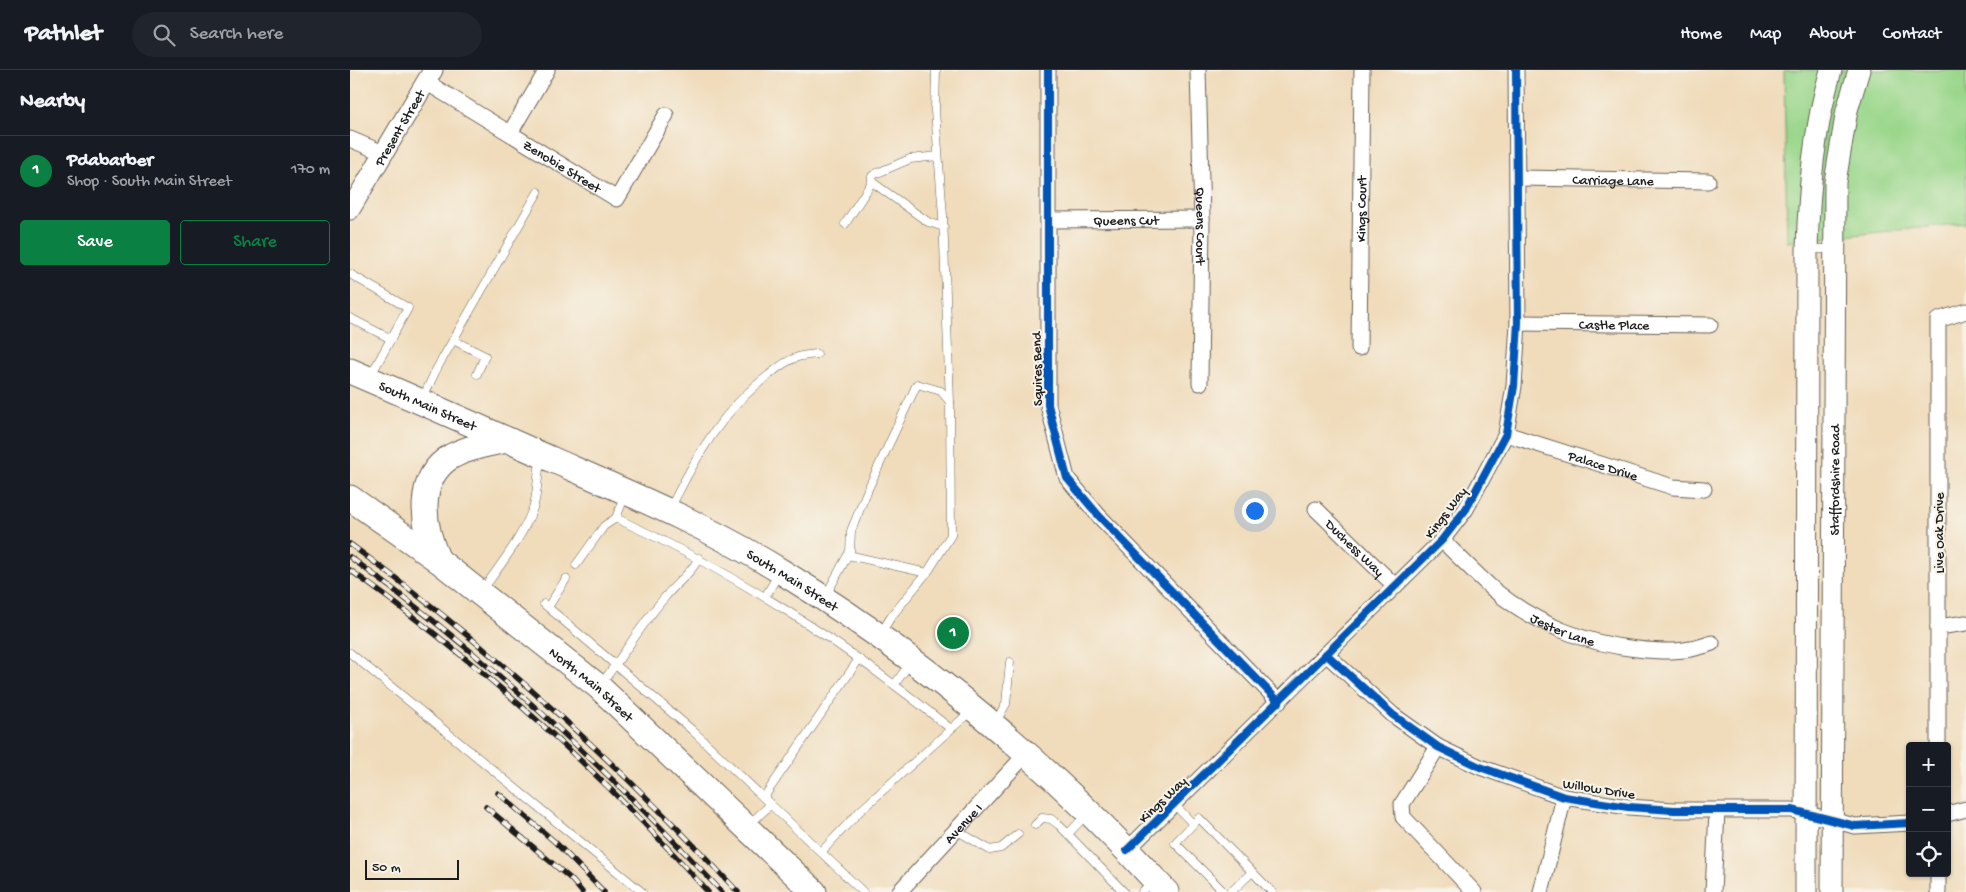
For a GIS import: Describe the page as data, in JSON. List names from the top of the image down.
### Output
{
  "streets": {
    "highway": ["South Main Street", "North Main Street"],
    "main road": ["Staffordshire Road"],
    "street": [
      "Present Street",
      "Zenobie Street",
      "Carriage Lane",
      "Kings Court",
      "Queens Cut",
      "Queens Court",
      "Castle Place",
      "Squires Bend",
      "Palace Drive",
      "Kings Way",
      "Live Oak Drive",
      "Duchess Way",
      "Jester Lane",
      "Willow Drive",
      "Avenue I"
    ]
  },
  "crossings": [
    ["Present Street", "Zenobie Street"],
    ["Carriage Lane", "Kings Way"],
    ["Queens Cut", "Queens Court"],
    ["Queens Cut", "Squires Bend"],
    ["Castle Place", "Kings Way"],
    ["Squires Bend", "Kings Way"],
    ["South Main Street", "Kings Way"],
    ["South Main Street", "Avenue I"],
    ["Palace Drive", "Kings Way"],
    ["Staffordshire Road", "Willow Drive"],
    ["Kings Way", "Duchess Way"],
    ["Kings Way", "Jester Lane"],
    ["Kings Way", "Willow Drive"]
  ],
  "scale_bar": "50 m",
  "page": {
    "header": "Pathlet",
    "search": "Search here",
    "nav": [
      "Home",
      "Map",
      "About",
      "Contact"
    ],
    "heading": "Nearby",
    "list": [
      {
        "mark": "1",
        "name": "Pdabarber",
        "note": "Shop · South Main Street",
        "value": "170 m"
      }
    ],
    "buttons": ["Save", "Share"],
    "pins": "1",
    "map_buttons": ["+", "−"],
    "scale": "50 m"
  }
}
